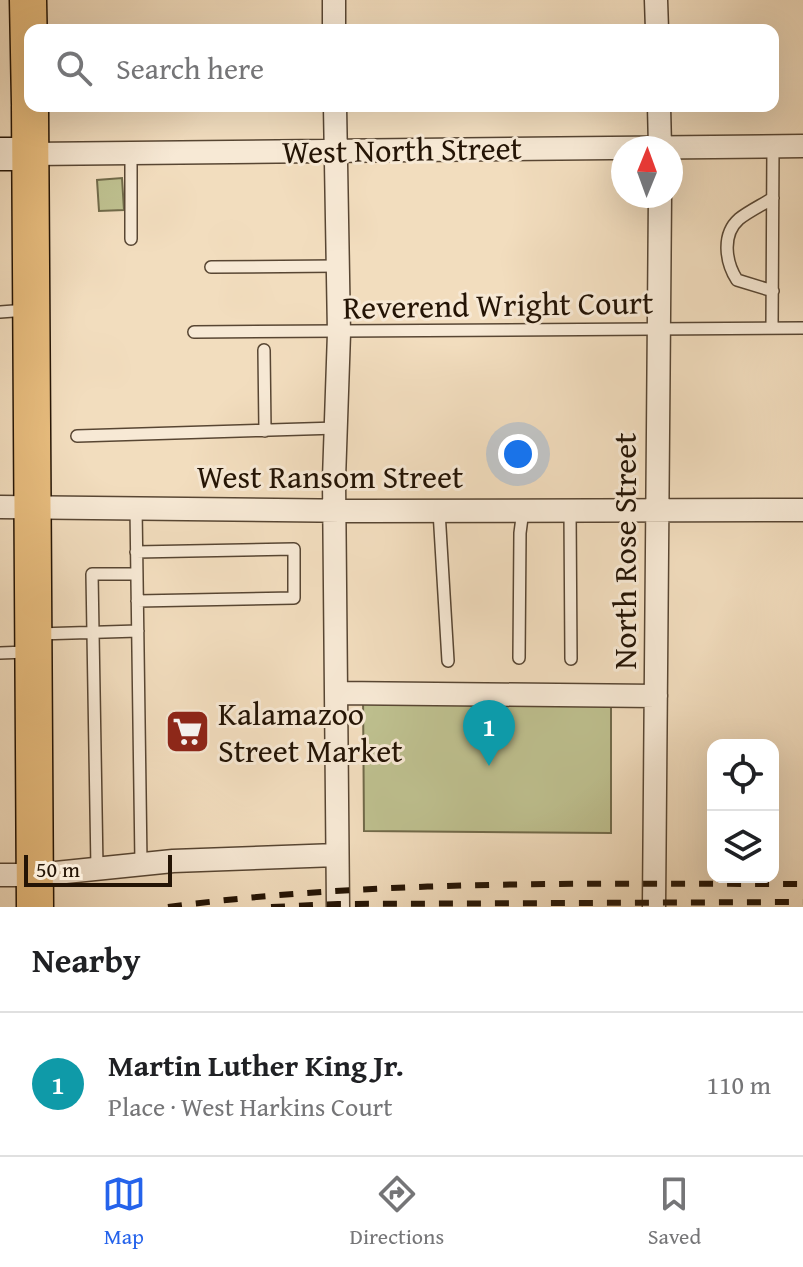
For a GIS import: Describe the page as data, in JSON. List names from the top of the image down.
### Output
{
  "streets": {
    "street": ["West North Street", "West Ransom Street", "North Rose Street"],
    "lane": ["Reverend Wright Court"]
  },
  "crossings": [
    ["Reverend Wright Court", "North Rose Street"],
    ["West Ransom Street", "North Rose Street"]
  ],
  "places": {
    "supermarket": ["Kalamazoo Street Market"]
  },
  "scale_bar": "50 m",
  "north": "top",
  "page": {
    "search": "Search here",
    "pins": "1",
    "scale": "50 m",
    "heading": "Nearby",
    "list": [
      {
        "mark": "1",
        "name": "Martin Luther King Jr.",
        "note": "Place · West Harkins Court",
        "value": "110 m"
      }
    ],
    "nav": ["Map", "Directions", "Saved"]
  }
}
